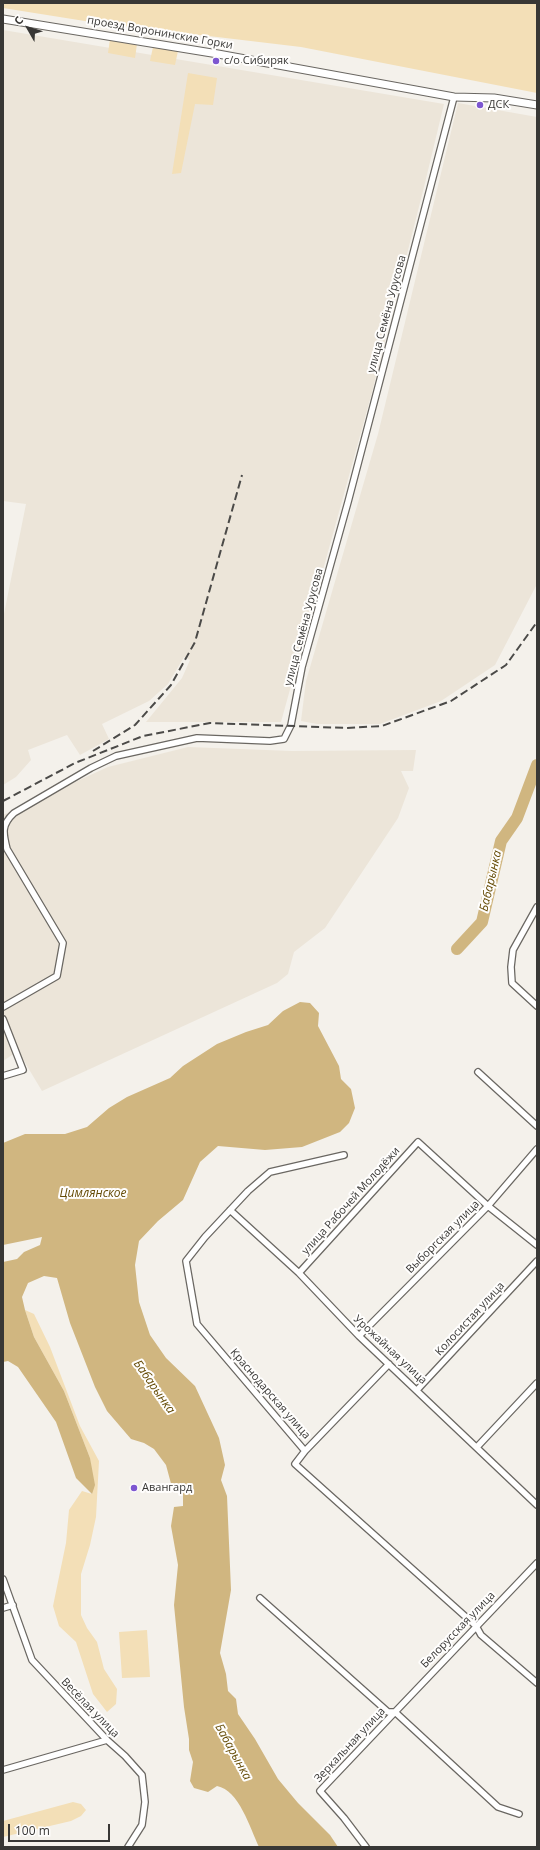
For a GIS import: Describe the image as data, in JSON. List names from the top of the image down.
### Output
{
  "streets": {
    "street": [
      "проезд Воронинские Горки",
      "улица Семёна Урусова",
      "улица Рабочей Молодёжи",
      "Выборгская улица",
      "Колосистая улица",
      "Урожайная улица",
      "Краснодарская улица",
      "Белорусская улица",
      "Весёлая улица",
      "Зеркальная улица"
    ]
  },
  "crossings": [
    ["проезд Воронинские Горки", "улица Семёна Урусова"],
    ["улица Рабочей Молодёжи", "Выборгская улица"],
    ["улица Рабочей Молодёжи", "Урожайная улица"],
    ["Выборгская улица", "Урожайная улица"],
    ["Колосистая улица", "Урожайная улица"],
    ["Урожайная улица", "Краснодарская улица"],
    ["Краснодарская улица", "Белорусская улица"],
    ["Белорусская улица", "Зеркальная улица"]
  ],
  "water": ["Бабарынка", "Цимлянское"],
  "places": ["с/о Сибиряк", "ДСК", "Авангард"],
  "scale_bar": "100 m",
  "north": "top left"
}
